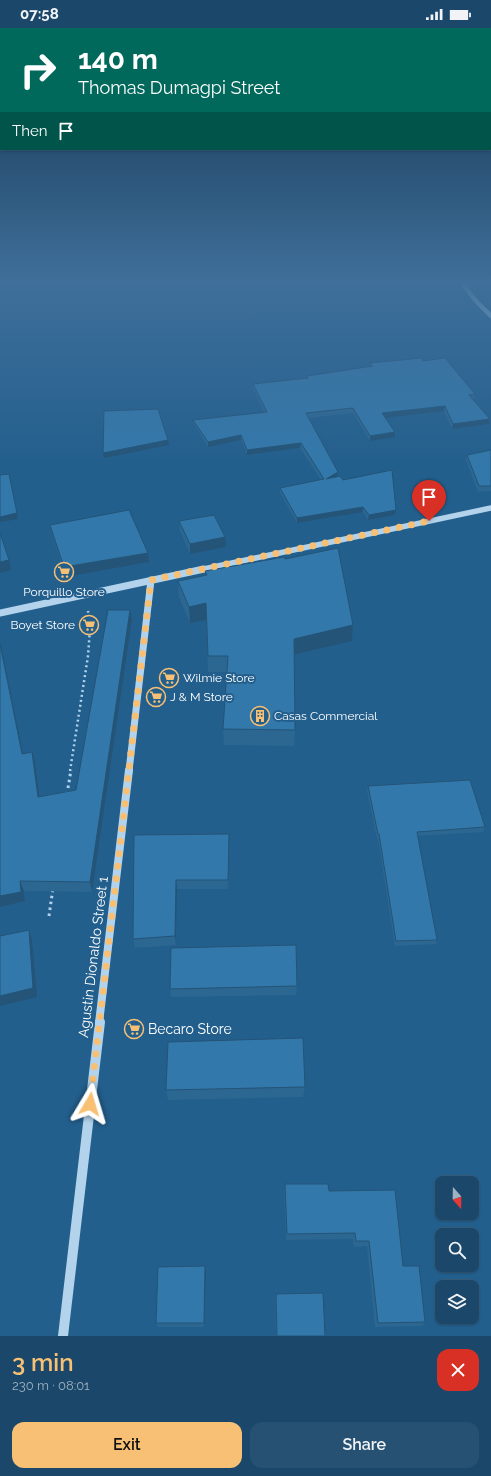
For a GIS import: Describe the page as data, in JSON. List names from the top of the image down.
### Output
{
  "streets": {
    "street": ["Agustin Dionaldo Street 1"]
  },
  "places": {
    "supermarket": [
      "Porquillo Store",
      "Boyet Store",
      "Wilmie Store",
      "J & M Store",
      "Becaro Store"
    ],
    "building": ["Casas Commercial"]
  },
  "north": "bottom",
  "page": {
    "status": "07:58",
    "turn": ["140 m", "Thomas Dumagpi Street"],
    "then": "Then",
    "heading": ["3 min", "230 m · 08:01"],
    "buttons": ["Exit", "Share"]
  }
}
